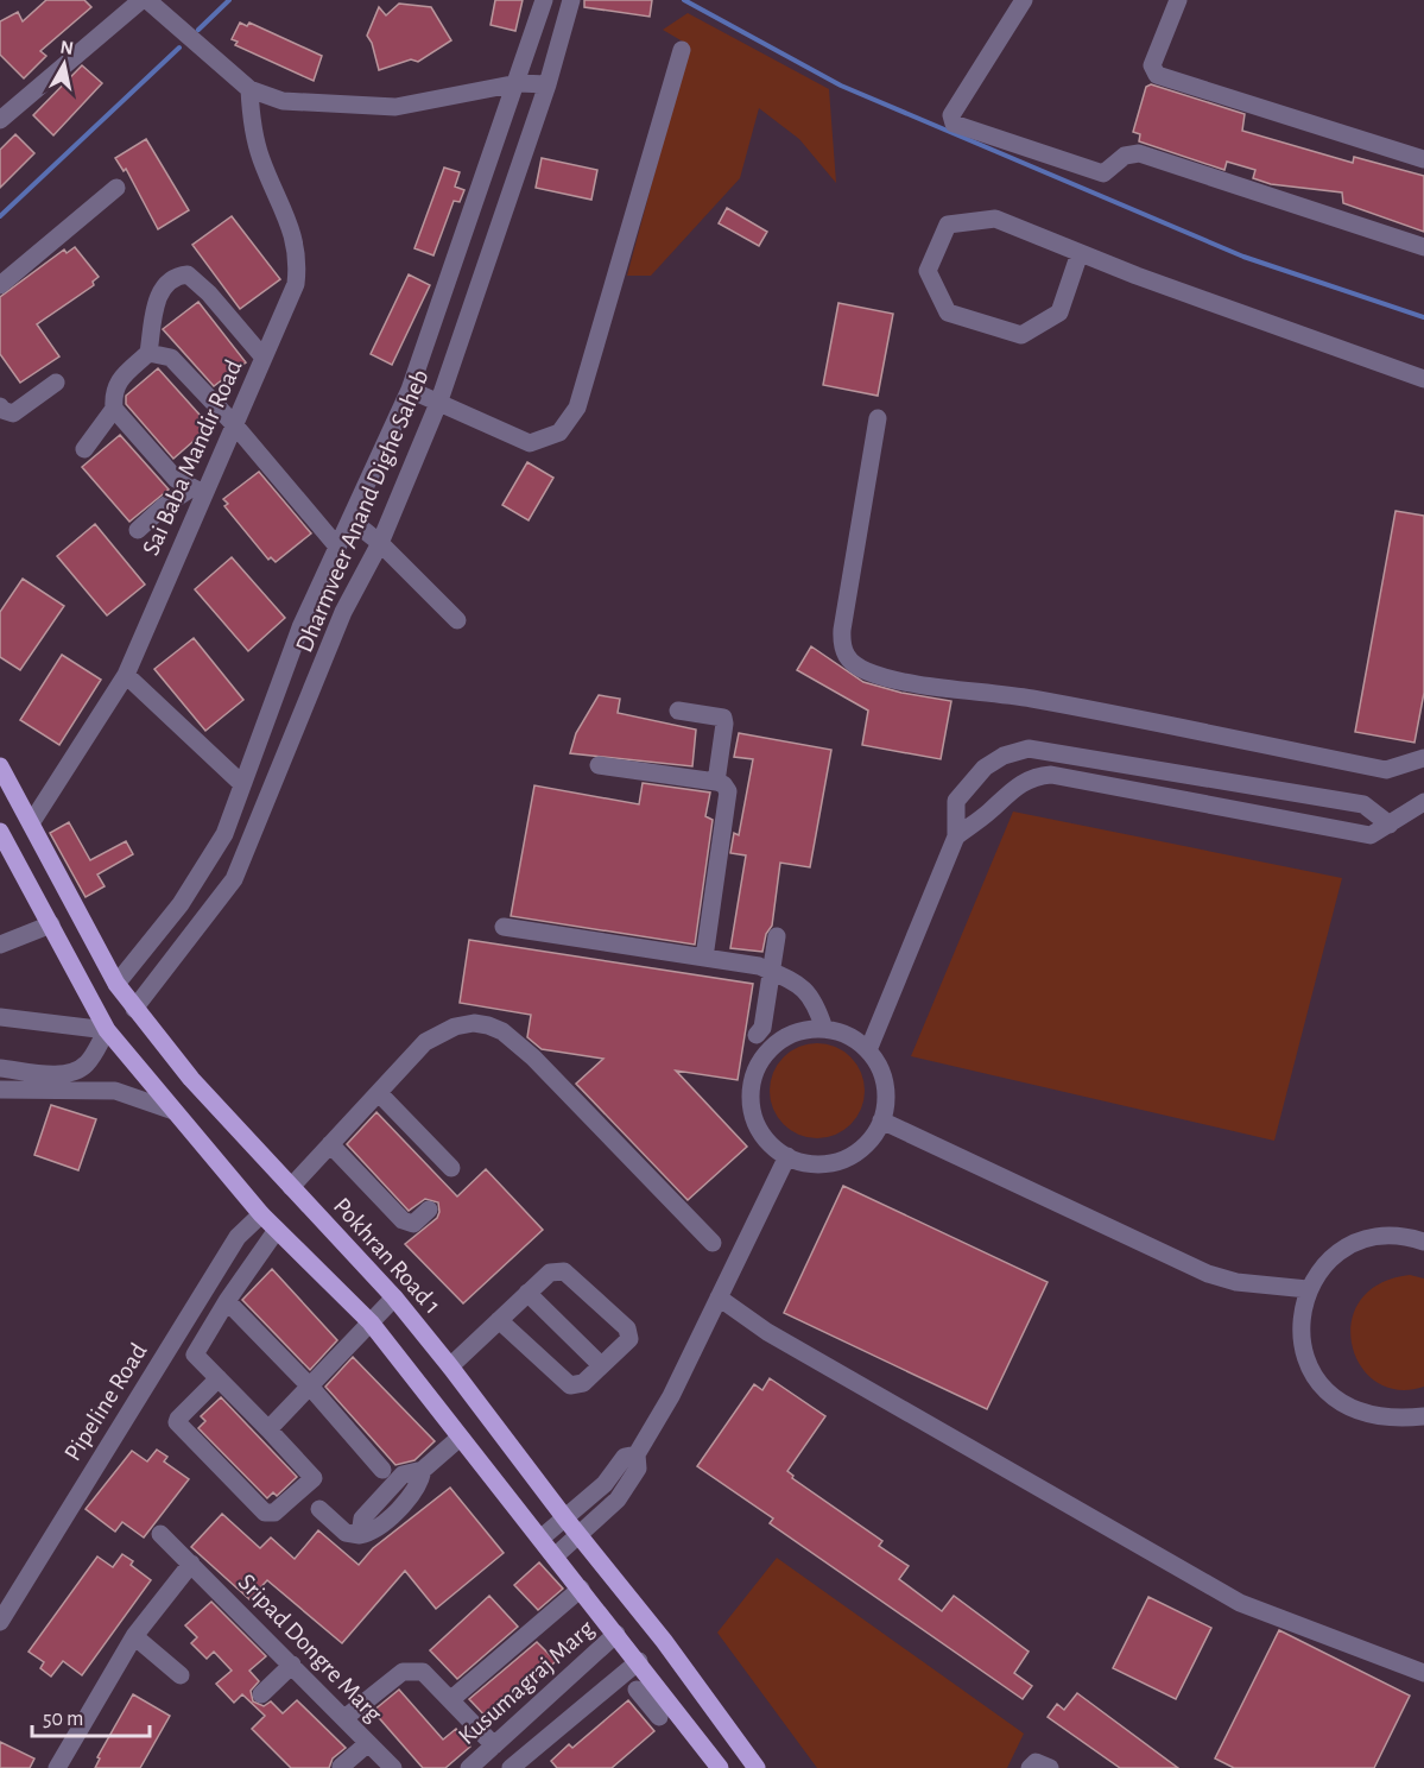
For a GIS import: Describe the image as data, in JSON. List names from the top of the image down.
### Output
{
  "streets": {
    "main road": ["Pokhran Road 1"],
    "street": [
      "Sai Baba Mandir Road",
      "Dharmveer Anand Dighe Saheb",
      "Pipeline Road",
      "Sripad Dongre Marg",
      "Kusumagraj Marg"
    ]
  },
  "crossings": [
    ["Sai Baba Mandir Road", "Pokhran Road 1"],
    ["Dharmveer Anand Dighe Saheb", "Pokhran Road 1"]
  ],
  "scale_bar": "50 m",
  "north": "top"
}
